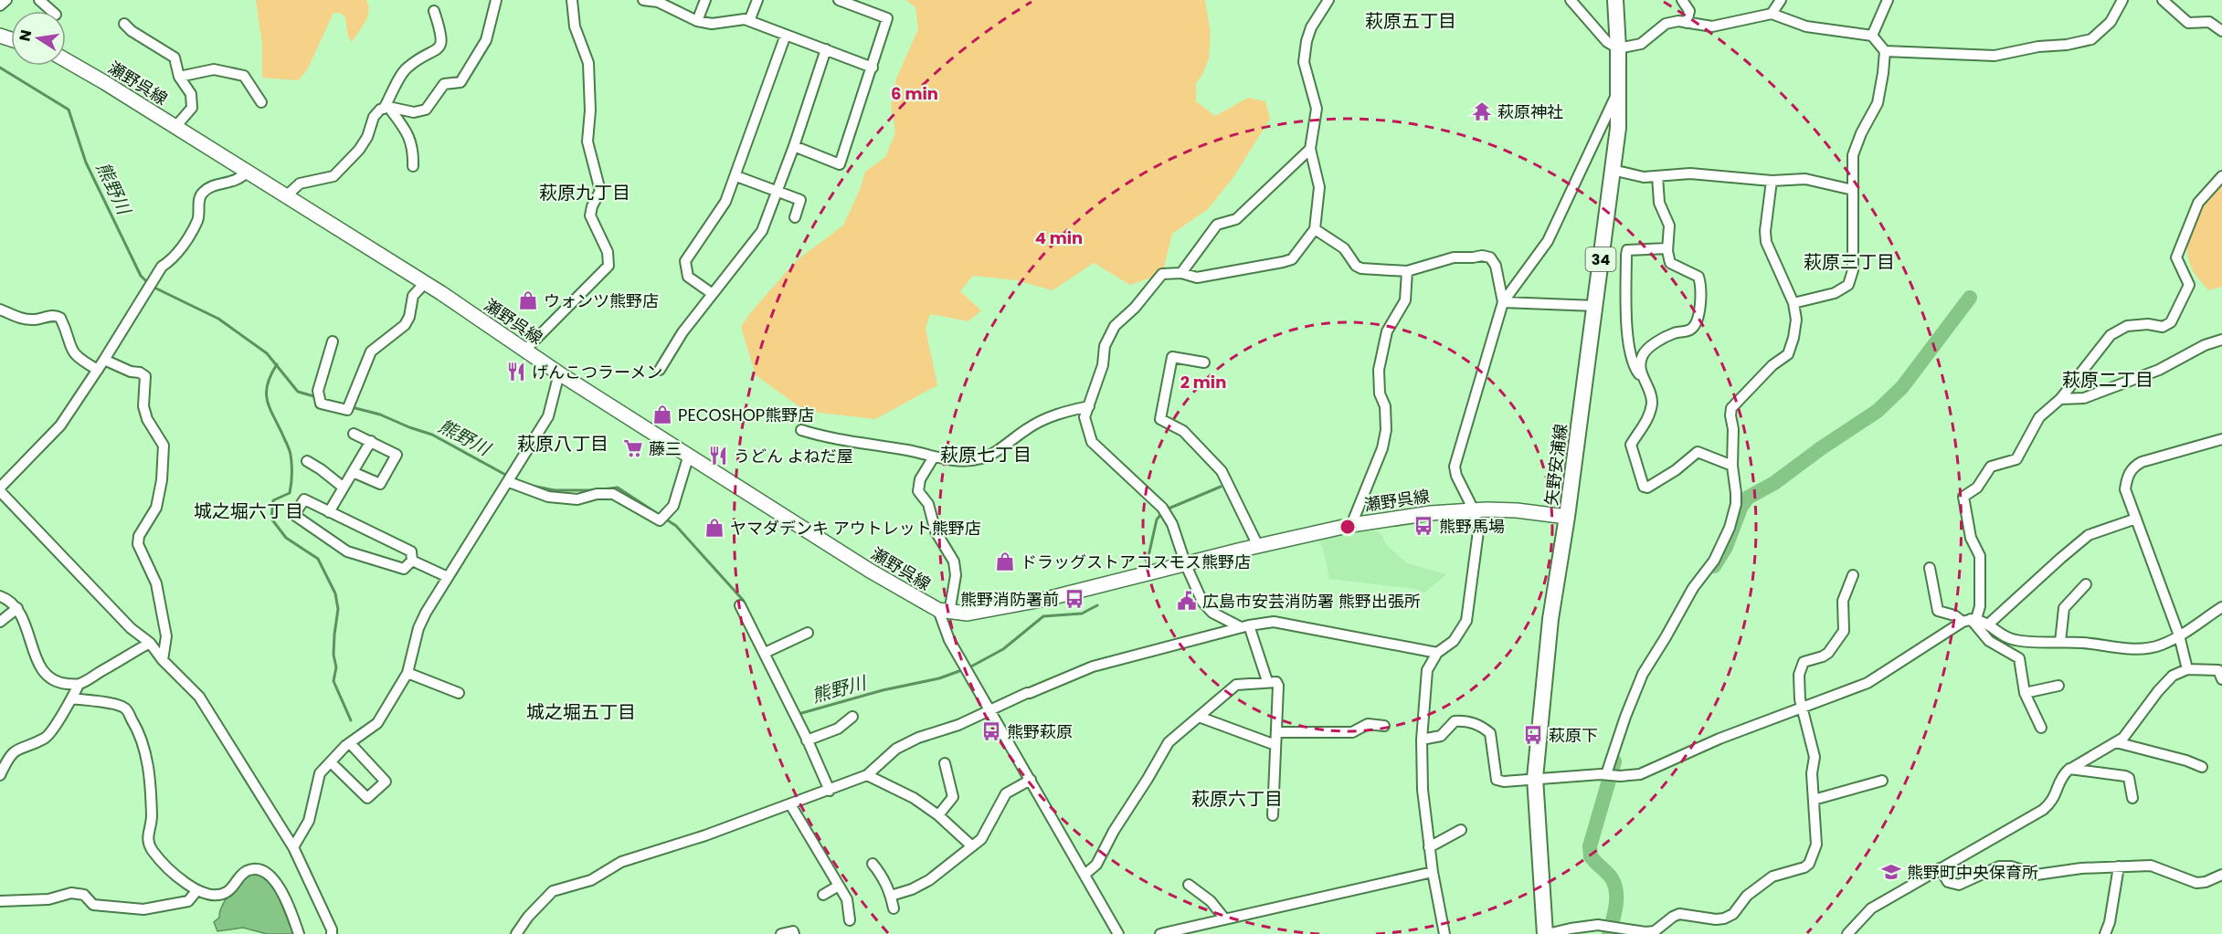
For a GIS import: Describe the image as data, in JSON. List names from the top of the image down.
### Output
{
  "streets": {
    "main road": ["瀬野呉線", "34", "矢野安浦線"]
  },
  "crossings": [
    ["瀬野呉線", "矢野安浦線"]
  ],
  "districts": [
    "萩原五丁目",
    "萩原九丁目",
    "萩原三丁目",
    "萩原二丁目",
    "萩原八丁目",
    "萩原七丁目",
    "城之堀六丁目",
    "城之堀五丁目",
    "萩原六丁目"
  ],
  "water": ["熊野川"],
  "places": {
    "temple": ["萩原神社"],
    "shop": [
      "ウォンツ熊野店",
      "PECOSHOP熊野店",
      "ヤマダデンキ アウトレット熊野店",
      "ドラッグストアコスモス熊野店"
    ],
    "restaurant": ["げんこつラーメン", "うどん よねだ屋"],
    "supermarket": ["藤三"],
    "bus stop": [
      "熊野馬場",
      "熊野消防署前",
      "熊野萩原",
      "萩原下"
    ],
    "public building": ["広島市安芸消防署 熊野出張所"],
    "school or university": ["熊野町中央保育所"]
  },
  "north": "left",
  "rings": ["6 min", "4 min", "2 min"]
}
